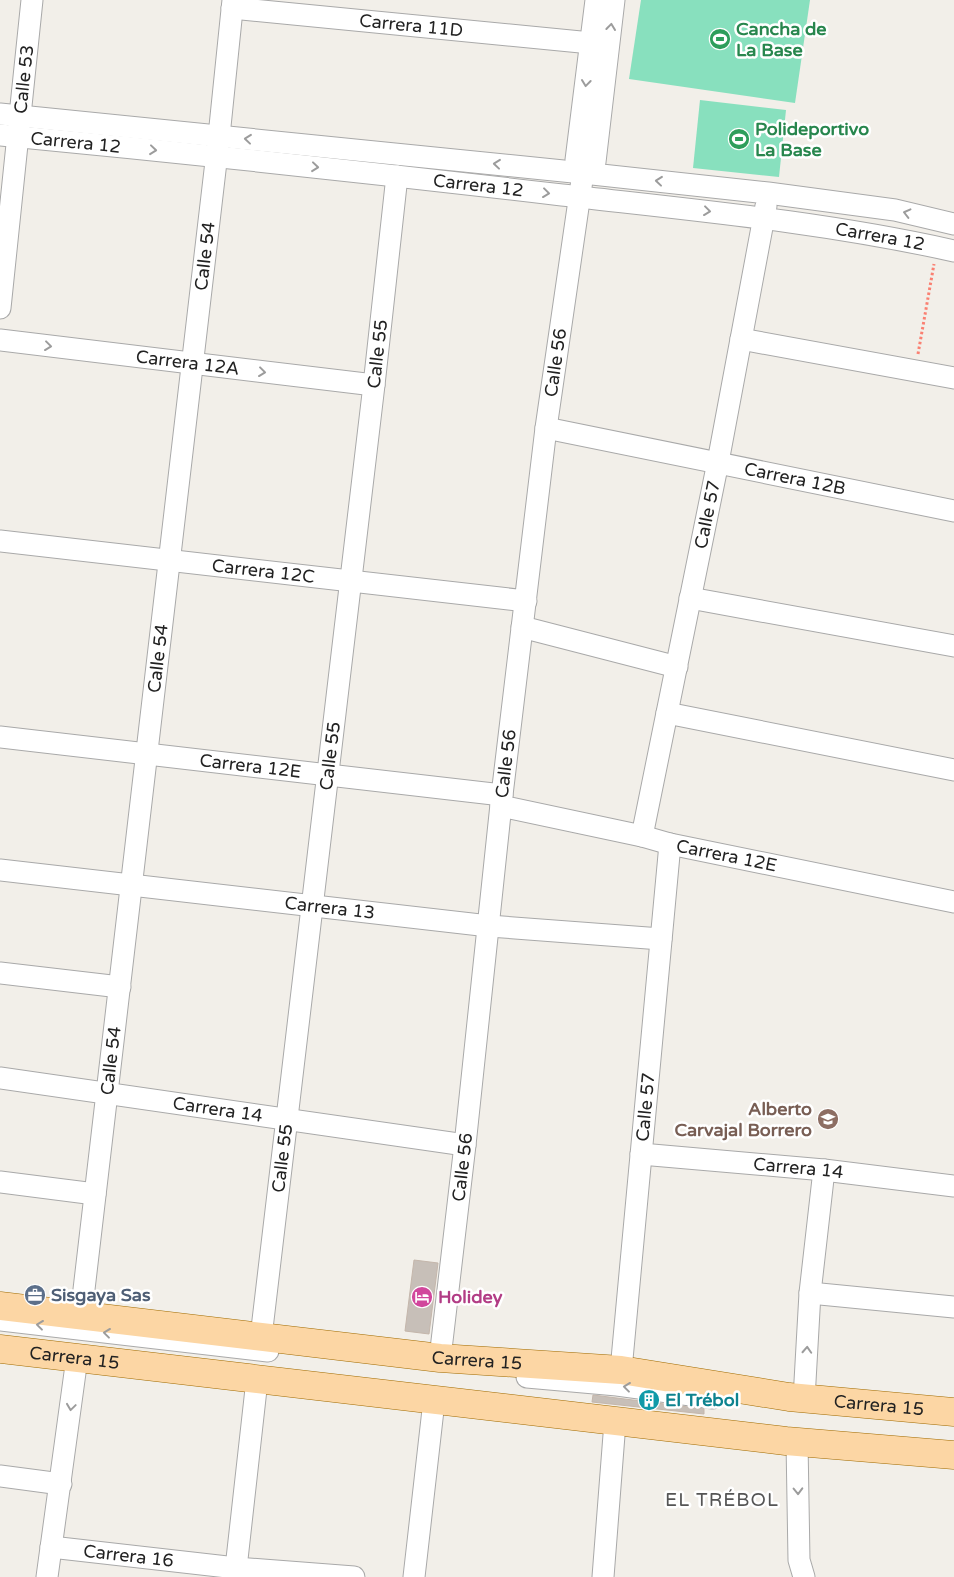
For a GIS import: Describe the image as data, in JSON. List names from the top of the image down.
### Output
{
  "streets": {
    "main road": ["Carrera 15"],
    "street": [
      "Carrera 11D",
      "Calle 53",
      "Carrera 12",
      "Calle 54",
      "Calle 55",
      "Carrera 12A",
      "Calle 56",
      "Carrera 12B",
      "Calle 57",
      "Carrera 12C",
      "Carrera 12E",
      "Carrera 13",
      "Carrera 14",
      "Carrera 16"
    ]
  },
  "crossings": [
    ["Carrera 11D", "Calle 54"],
    ["Carrera 11D", "Calle 56"],
    ["Calle 53", "Carrera 12"],
    ["Carrera 12", "Calle 54"],
    ["Carrera 12", "Calle 55"],
    ["Carrera 12", "Calle 56"],
    ["Carrera 12", "Calle 57"],
    ["Calle 54", "Carrera 12A"],
    ["Calle 54", "Carrera 12C"],
    ["Calle 54", "Carrera 12E"],
    ["Calle 54", "Carrera 13"],
    ["Calle 54", "Carrera 14"],
    ["Calle 54", "Carrera 15"],
    ["Calle 55", "Carrera 12A"],
    ["Calle 55", "Carrera 12C"],
    ["Calle 55", "Carrera 12E"],
    ["Calle 55", "Carrera 13"],
    ["Calle 55", "Carrera 14"],
    ["Calle 55", "Carrera 15"],
    ["Calle 56", "Carrera 12B"],
    ["Calle 56", "Carrera 12C"],
    ["Calle 56", "Carrera 12E"],
    ["Calle 56", "Carrera 13"],
    ["Calle 56", "Carrera 14"],
    ["Calle 56", "Carrera 15"],
    ["Carrera 12B", "Calle 57"],
    ["Calle 57", "Carrera 12E"],
    ["Calle 57", "Carrera 13"],
    ["Calle 57", "Carrera 14"],
    ["Calle 57", "Carrera 15"]
  ],
  "one_way": ["Carrera 12A"],
  "districts": ["EL TRÉBOL"],
  "places": {
    "sports": ["Cancha de La Base", "Polideportivo La Base"],
    "school or university": ["Alberto Carvajal Borrero"],
    "office": ["Sisgaya Sas"],
    "hotel": ["Holidey"],
    "building": ["El Trébol"]
  }
}
